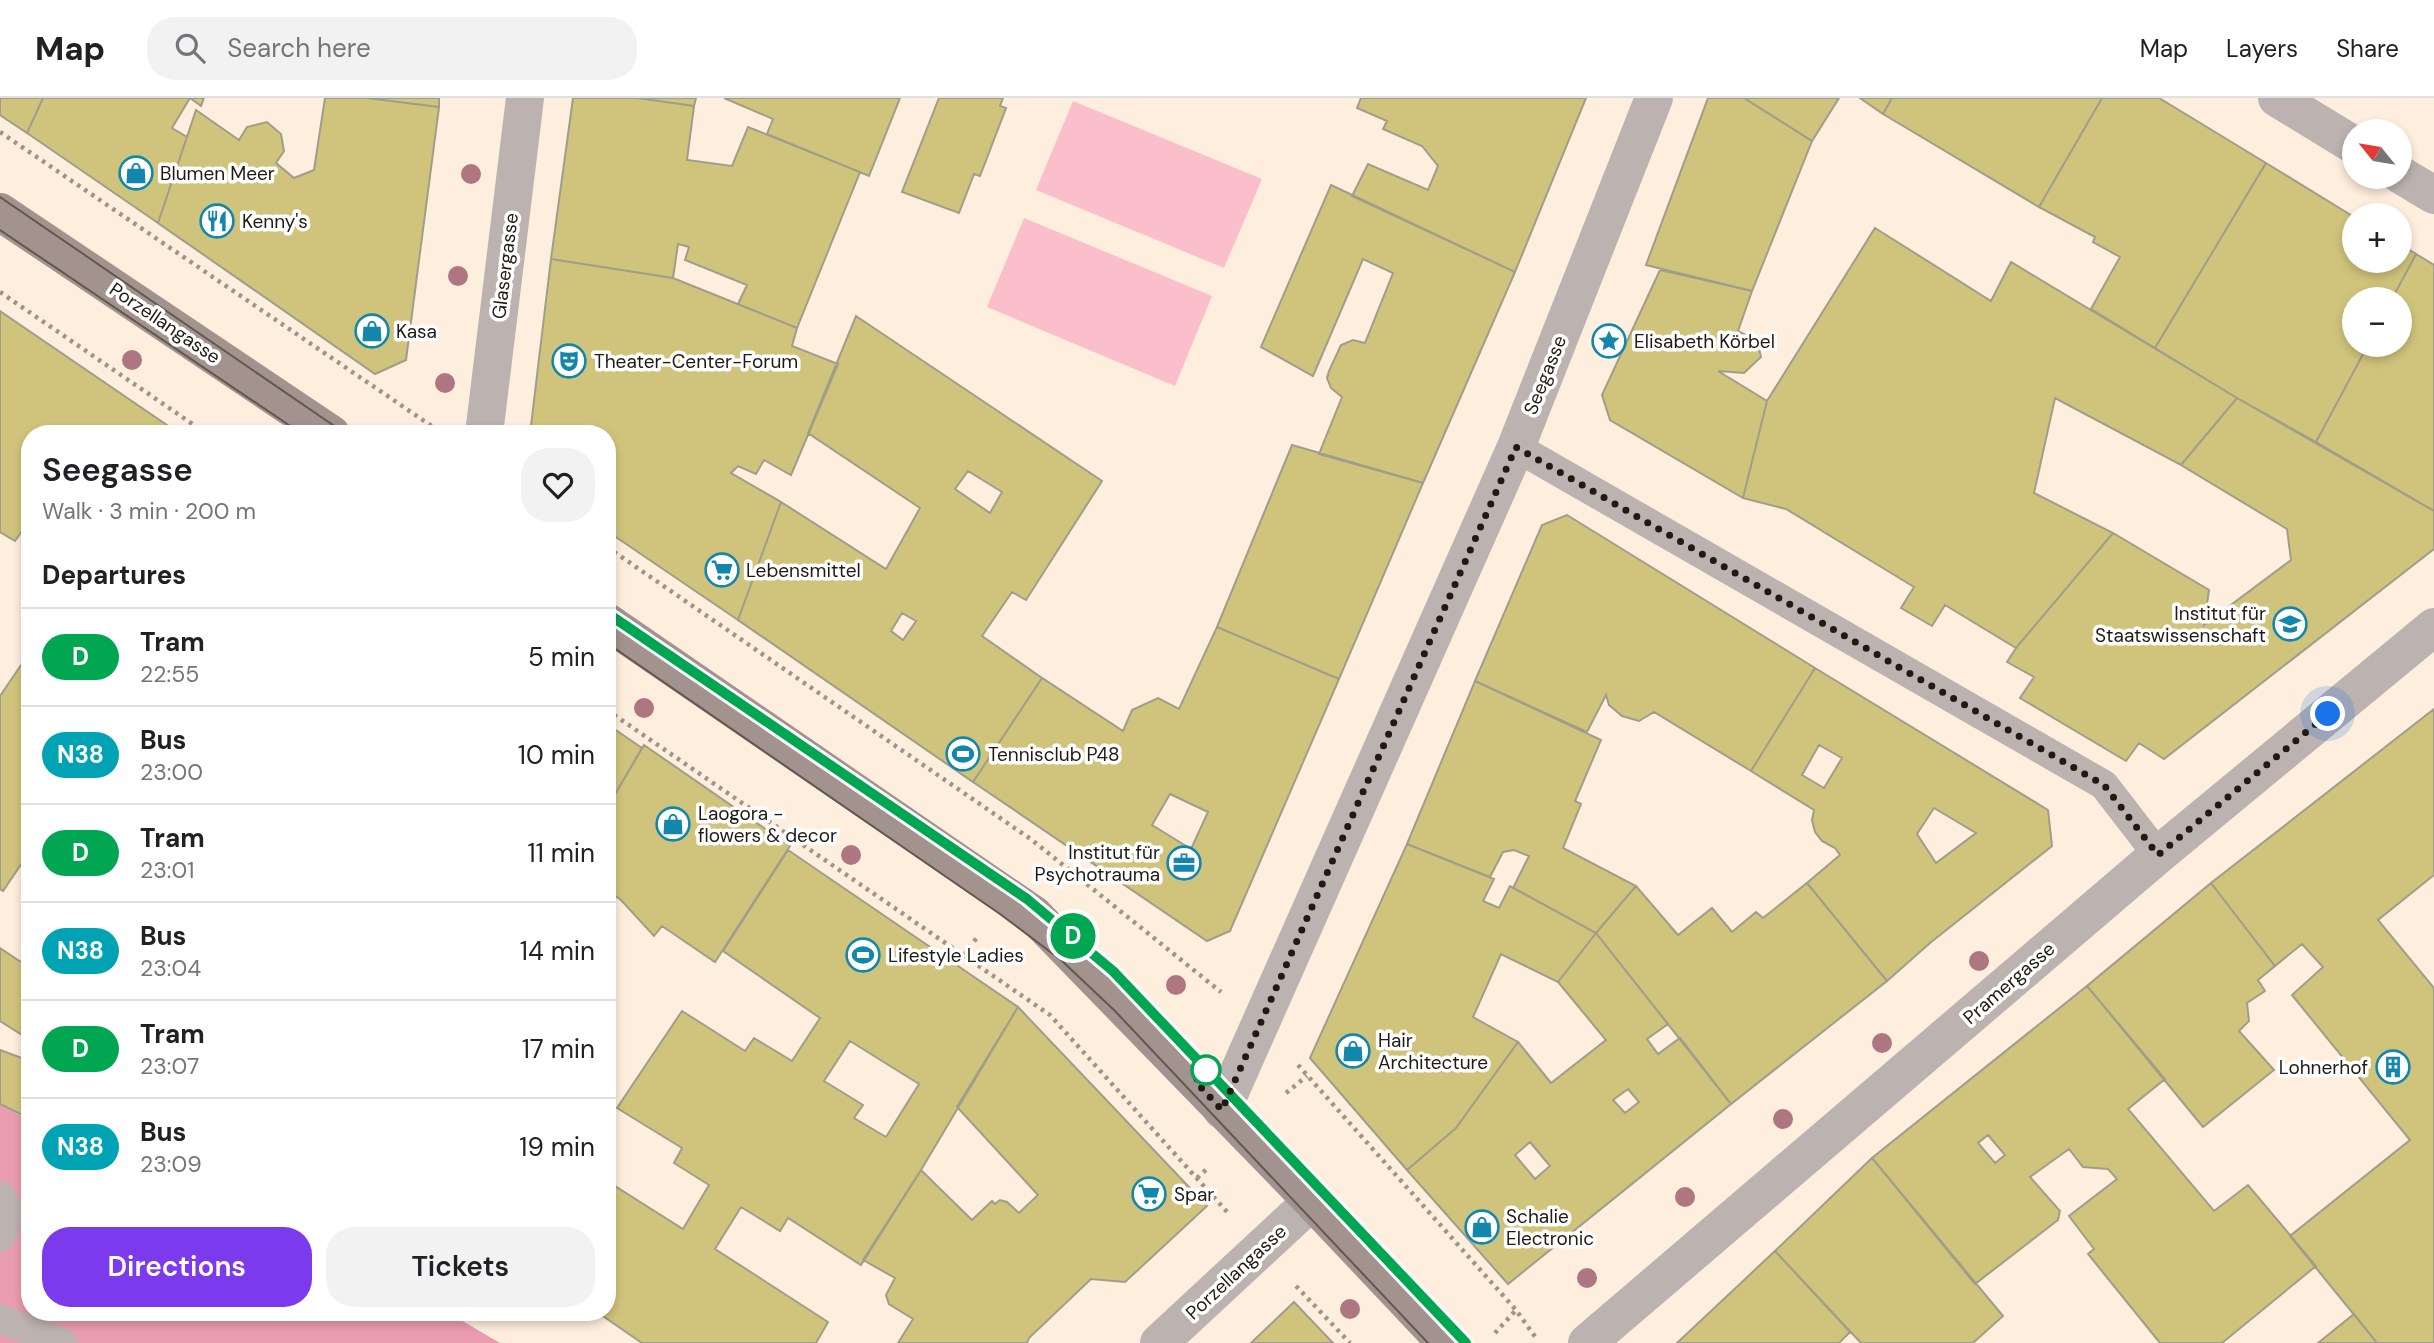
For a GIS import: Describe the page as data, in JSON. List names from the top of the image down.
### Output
{
  "streets": {
    "street": [
      "Glasergasse",
      "Porzellangasse",
      "Seegasse",
      "Pramergasse"
    ]
  },
  "places": {
    "shop": [
      "Blumen Meer",
      "Kasa",
      "Laogora - flowers & decor",
      "Hair Architecture",
      "Schalie Electronic"
    ],
    "restaurant": ["Kenny's"],
    "place": ["Elisabeth Körbel"],
    "theatre": ["Theater-Center-Forum"],
    "supermarket": ["Lebensmittel", "Spar"],
    "school or university": ["Institut für Staatswissenschaft"],
    "sports": ["Tennisclub P48", "Lifestyle Ladies"],
    "office": ["Institut für Psychotrauma"],
    "building": ["Lohnerhof"]
  },
  "lines": ["tram line D"],
  "north": "top left",
  "page": {
    "header": "Map",
    "search": "Search here",
    "nav": ["Map", "Layers", "Share"],
    "on_map": "D",
    "map_buttons": ["+", "−"],
    "heading": [
      ["Seegasse", "Walk · 3 min · 200 m"],
      "Departures"
    ],
    "list": [
      {
        "mark": "D",
        "name": "Tram",
        "note": "22:55",
        "value": "5 min"
      },
      {
        "mark": "N38",
        "name": "Bus",
        "note": "23:00",
        "value": "10 min"
      },
      {
        "mark": "D",
        "name": "Tram",
        "note": "23:01",
        "value": "11 min"
      },
      {
        "mark": "N38",
        "name": "Bus",
        "note": "23:04",
        "value": "14 min"
      },
      {
        "mark": "D",
        "name": "Tram",
        "note": "23:07",
        "value": "17 min"
      },
      {
        "mark": "N38",
        "name": "Bus",
        "note": "23:09",
        "value": "19 min"
      }
    ],
    "buttons": ["Directions", "Tickets"]
  }
}
